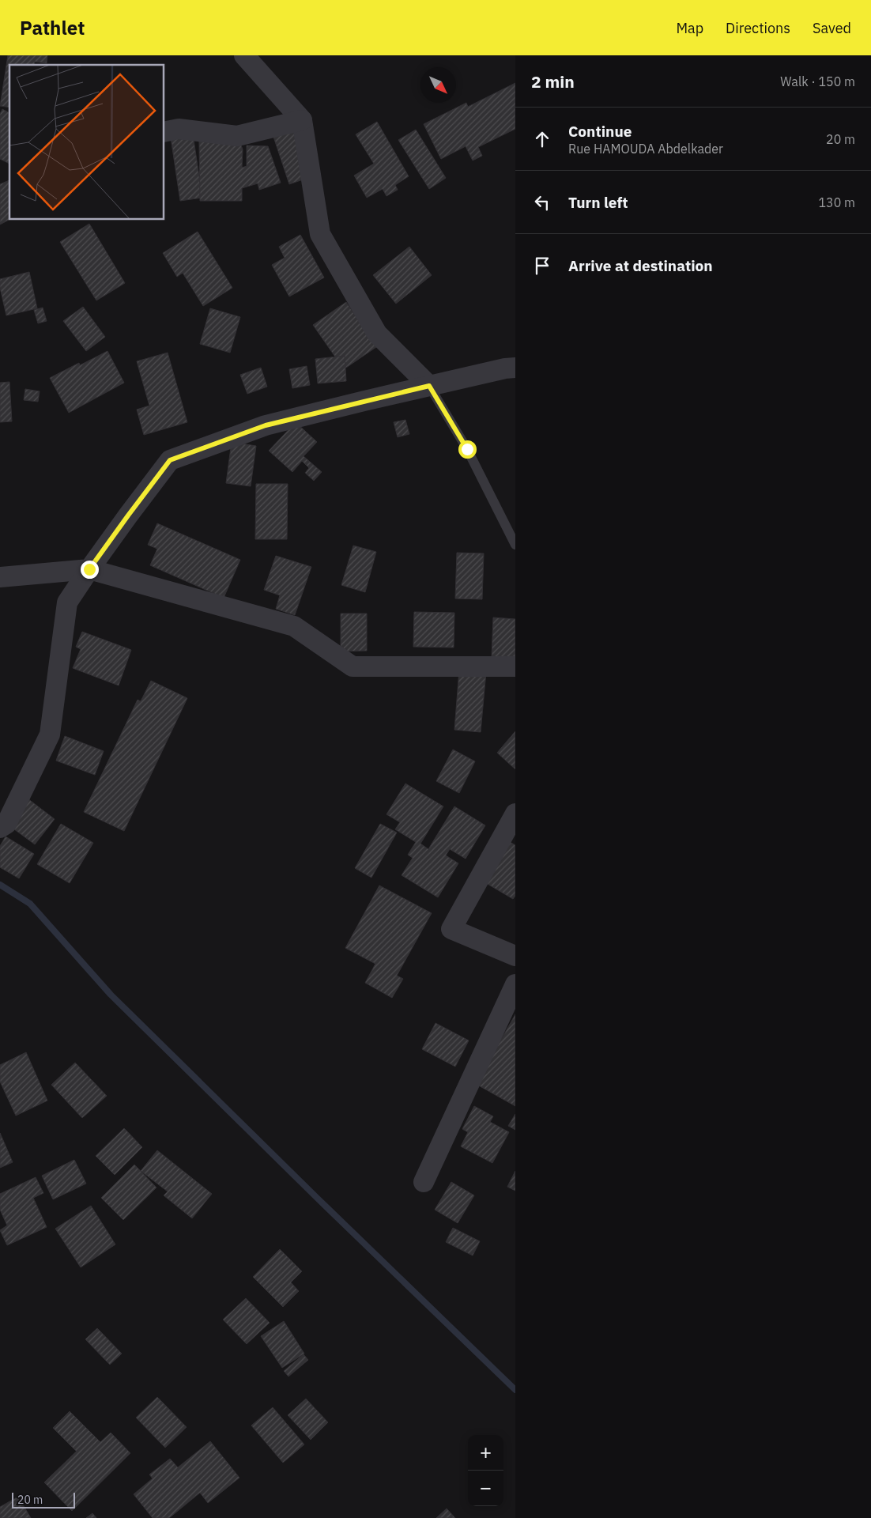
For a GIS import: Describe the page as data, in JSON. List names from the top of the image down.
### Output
{
  "scale_bar": "20 m",
  "north": "bottom right",
  "page": {
    "header": "Pathlet",
    "nav": ["Map", "Directions", "Saved"],
    "heading": ["2 min", "Walk · 150 m"],
    "list": [
      ["Continue", "Rue HAMOUDA Abdelkader", "20 m"],
      ["Turn left", "130 m"],
      "Arrive at destination"
    ],
    "map_buttons": ["+", "−"],
    "scale": "20 m"
  }
}
